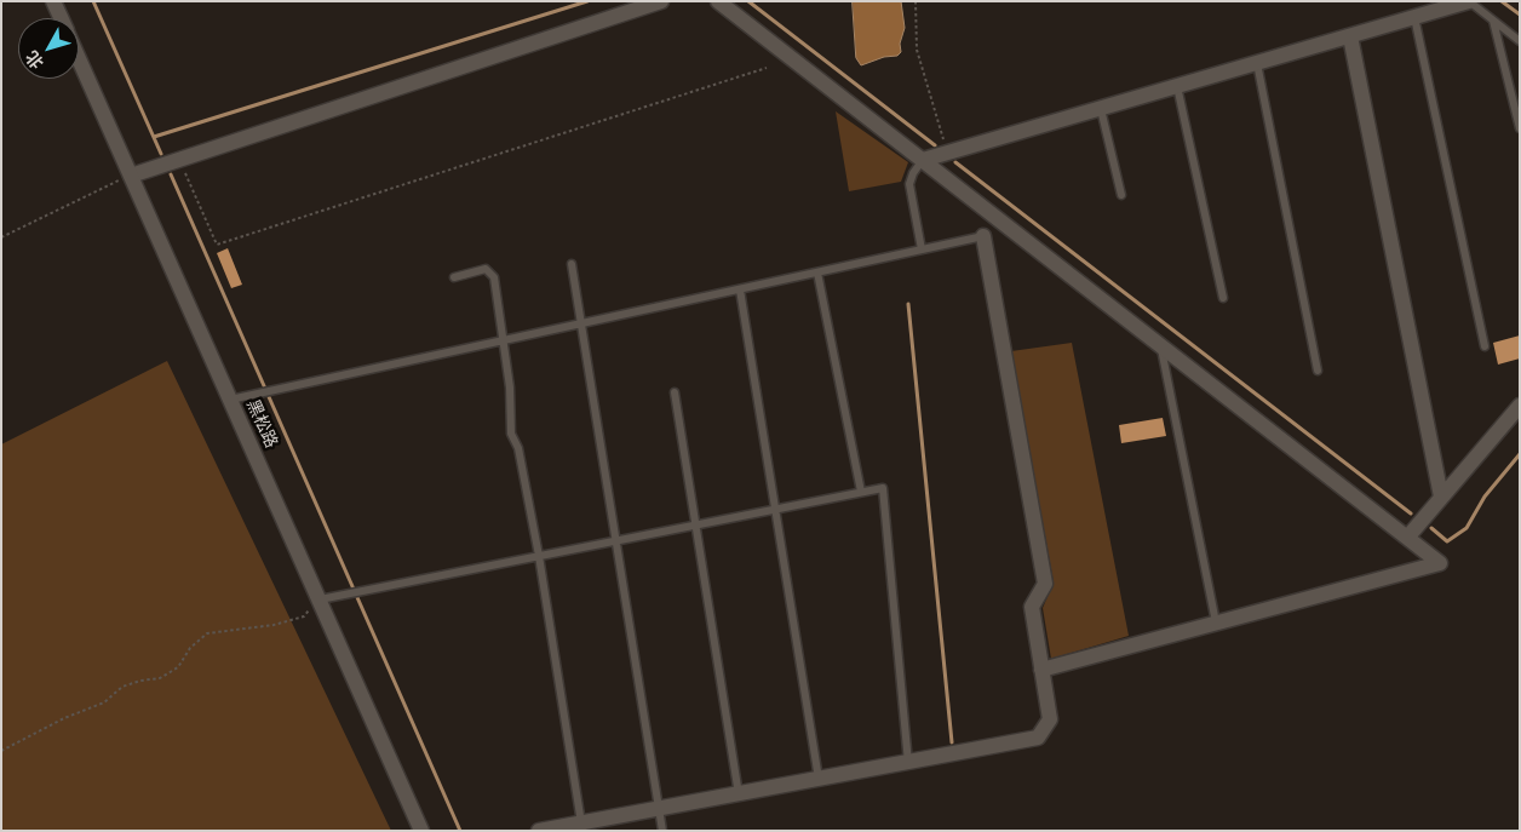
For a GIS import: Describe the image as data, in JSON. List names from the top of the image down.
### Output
{
  "streets": {
    "street": ["黑松路"]
  },
  "north": "bottom left"
}
